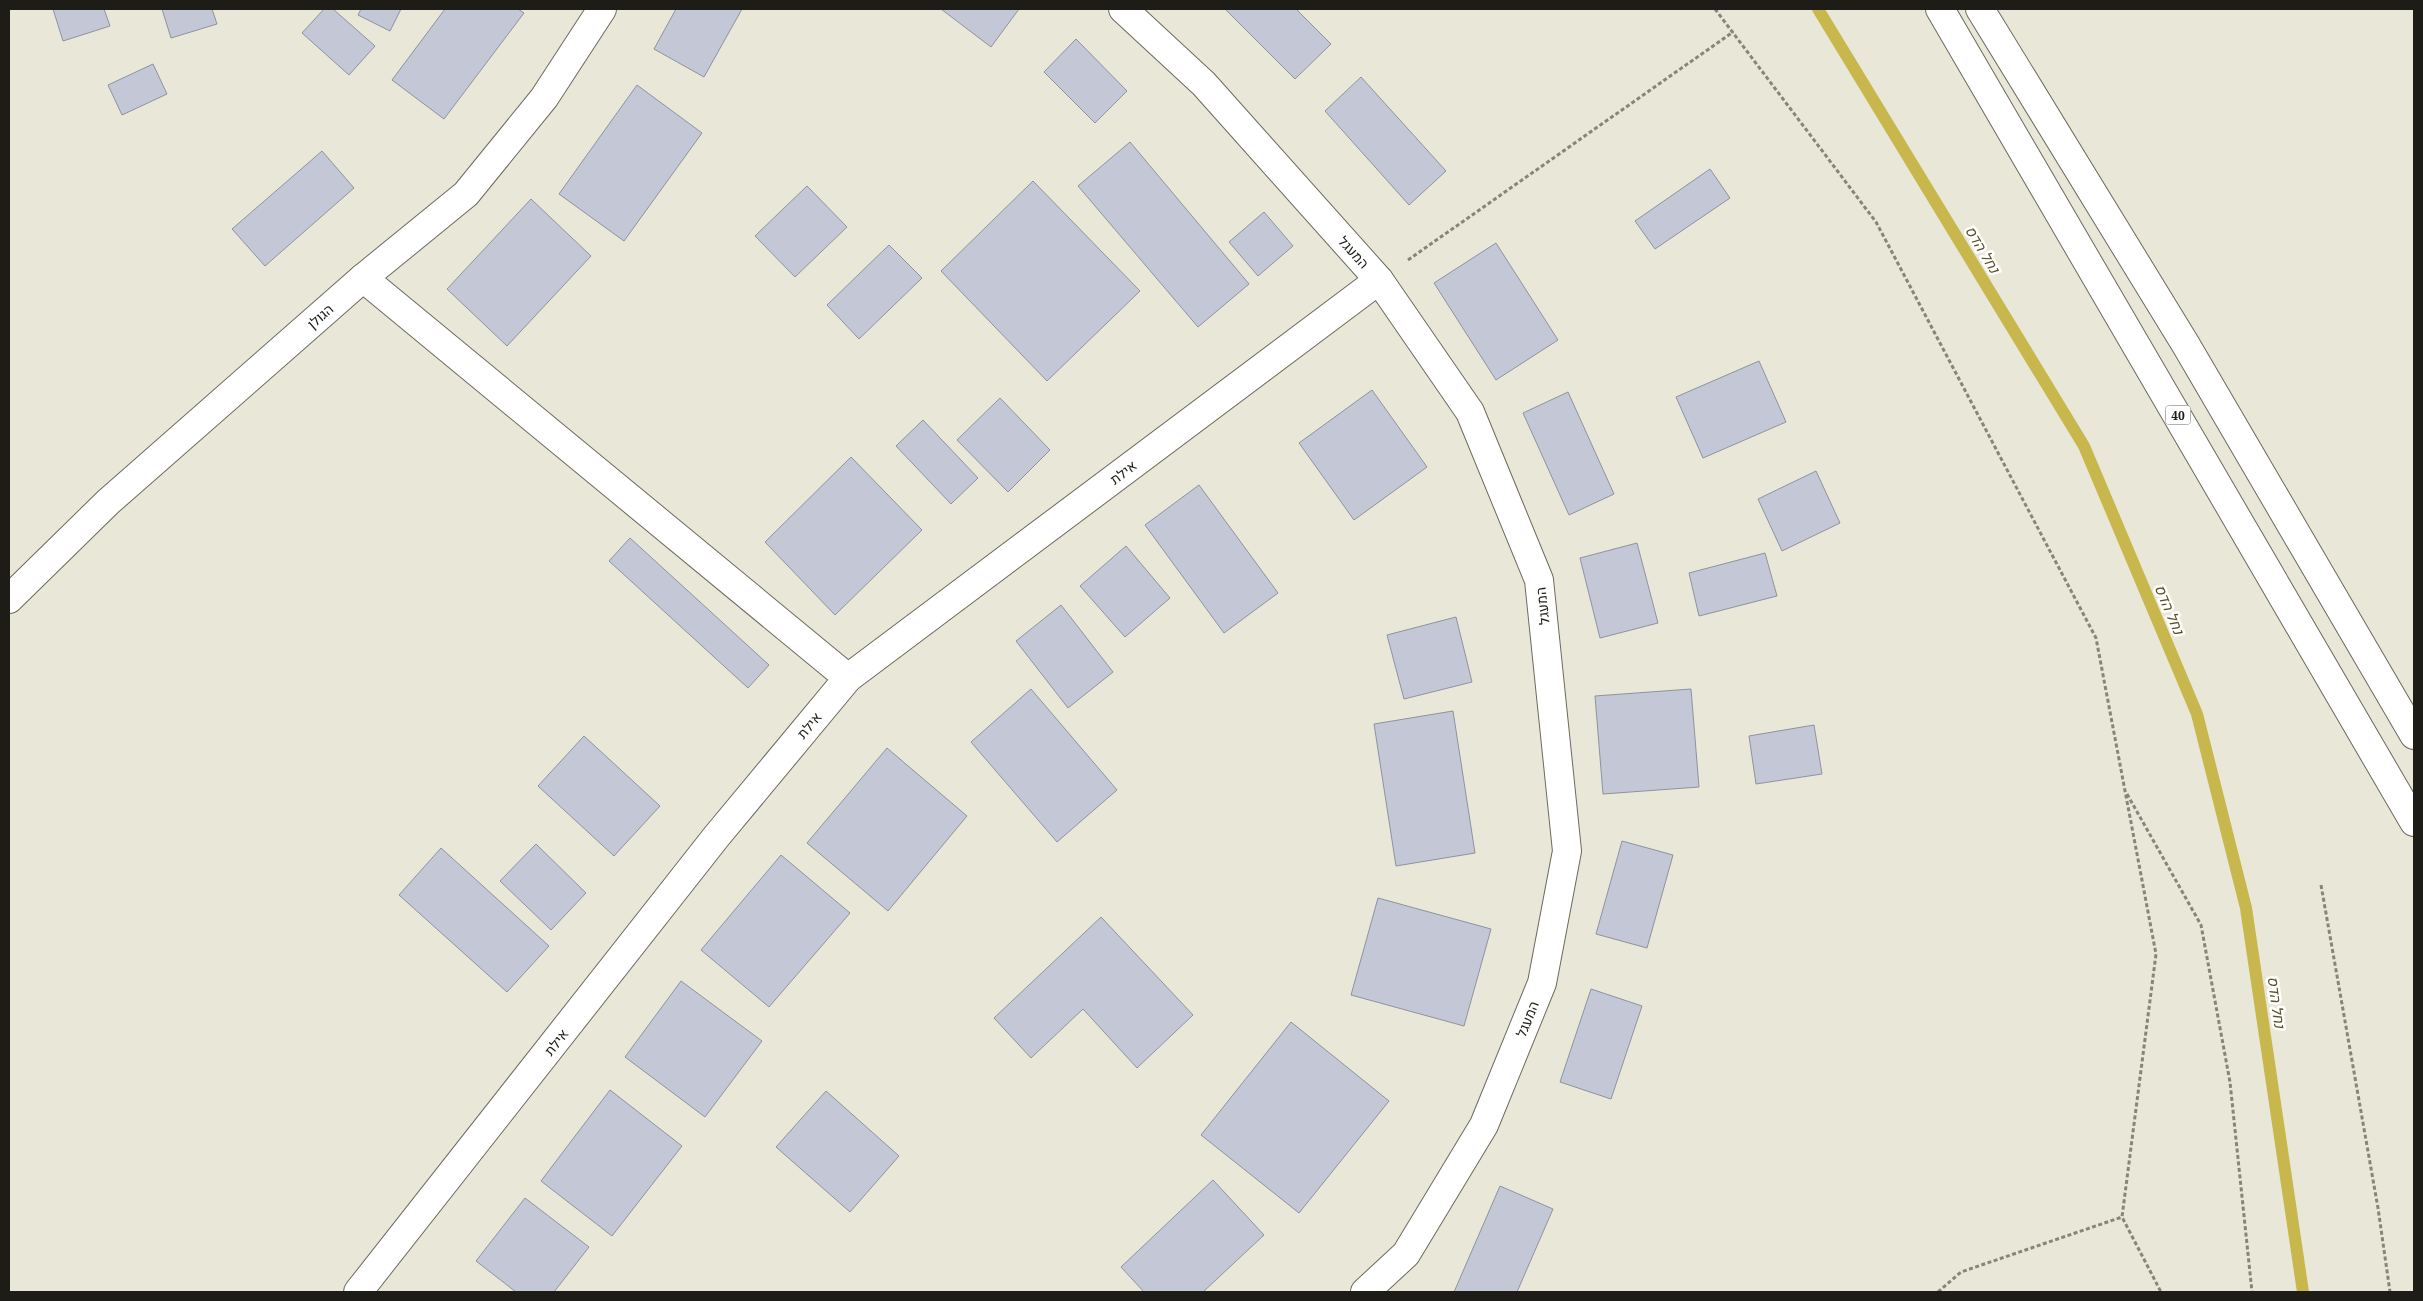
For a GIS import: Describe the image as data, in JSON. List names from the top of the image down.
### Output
{
  "streets": {
    "main road": [
      "המעגל",
      "הגולן",
      "40",
      "אילת"
    ]
  },
  "crossings": [
    ["המעגל", "אילת"]
  ],
  "water": ["נחל הדס"]
}
